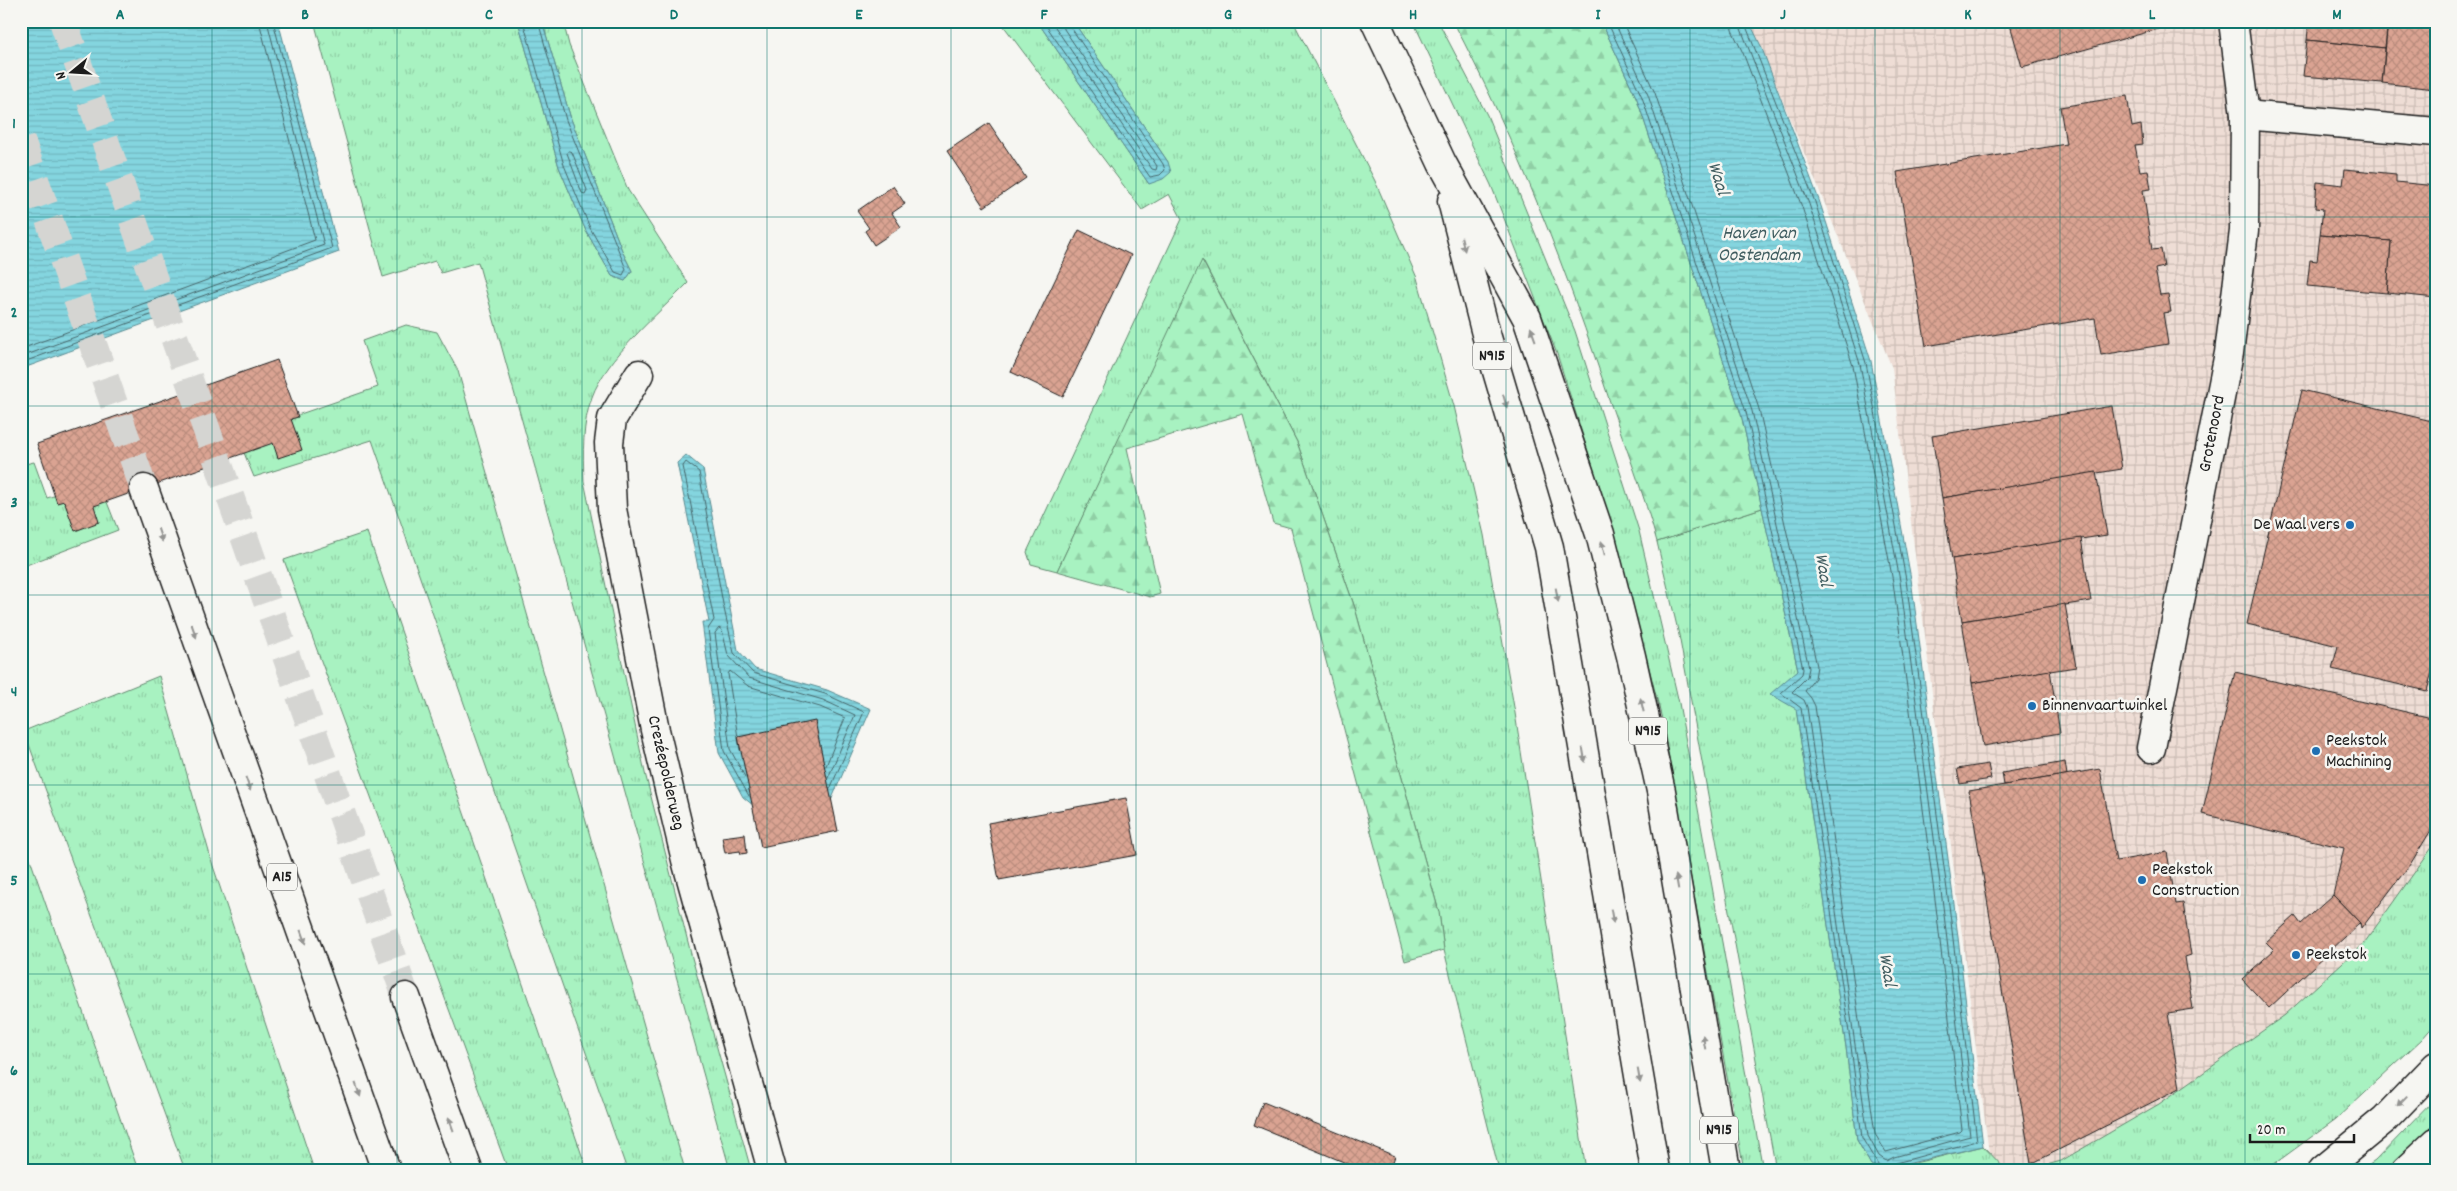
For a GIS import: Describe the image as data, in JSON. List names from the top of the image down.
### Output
{
  "streets": {
    "main road": [
      "N915",
      "Grotenoord",
      "Crezéepolderweg",
      "A15"
    ]
  },
  "water": ["Waal", "Haven van Oostendam"],
  "places": [
    "De Waal vers",
    "Binnenvaartwinkel",
    "Peekstok Machining",
    "Peekstok Construction",
    "Peekstok"
  ],
  "scale_bar": "20 m",
  "north": "left",
  "grid": {
    "columns": [
      "A",
      "B",
      "C",
      "D",
      "E",
      "F",
      "G",
      "H",
      "I",
      "J",
      "K",
      "L",
      "M"
    ],
    "rows": [
      "1",
      "2",
      "3",
      "4",
      "5",
      "6"
    ]
  }
}
